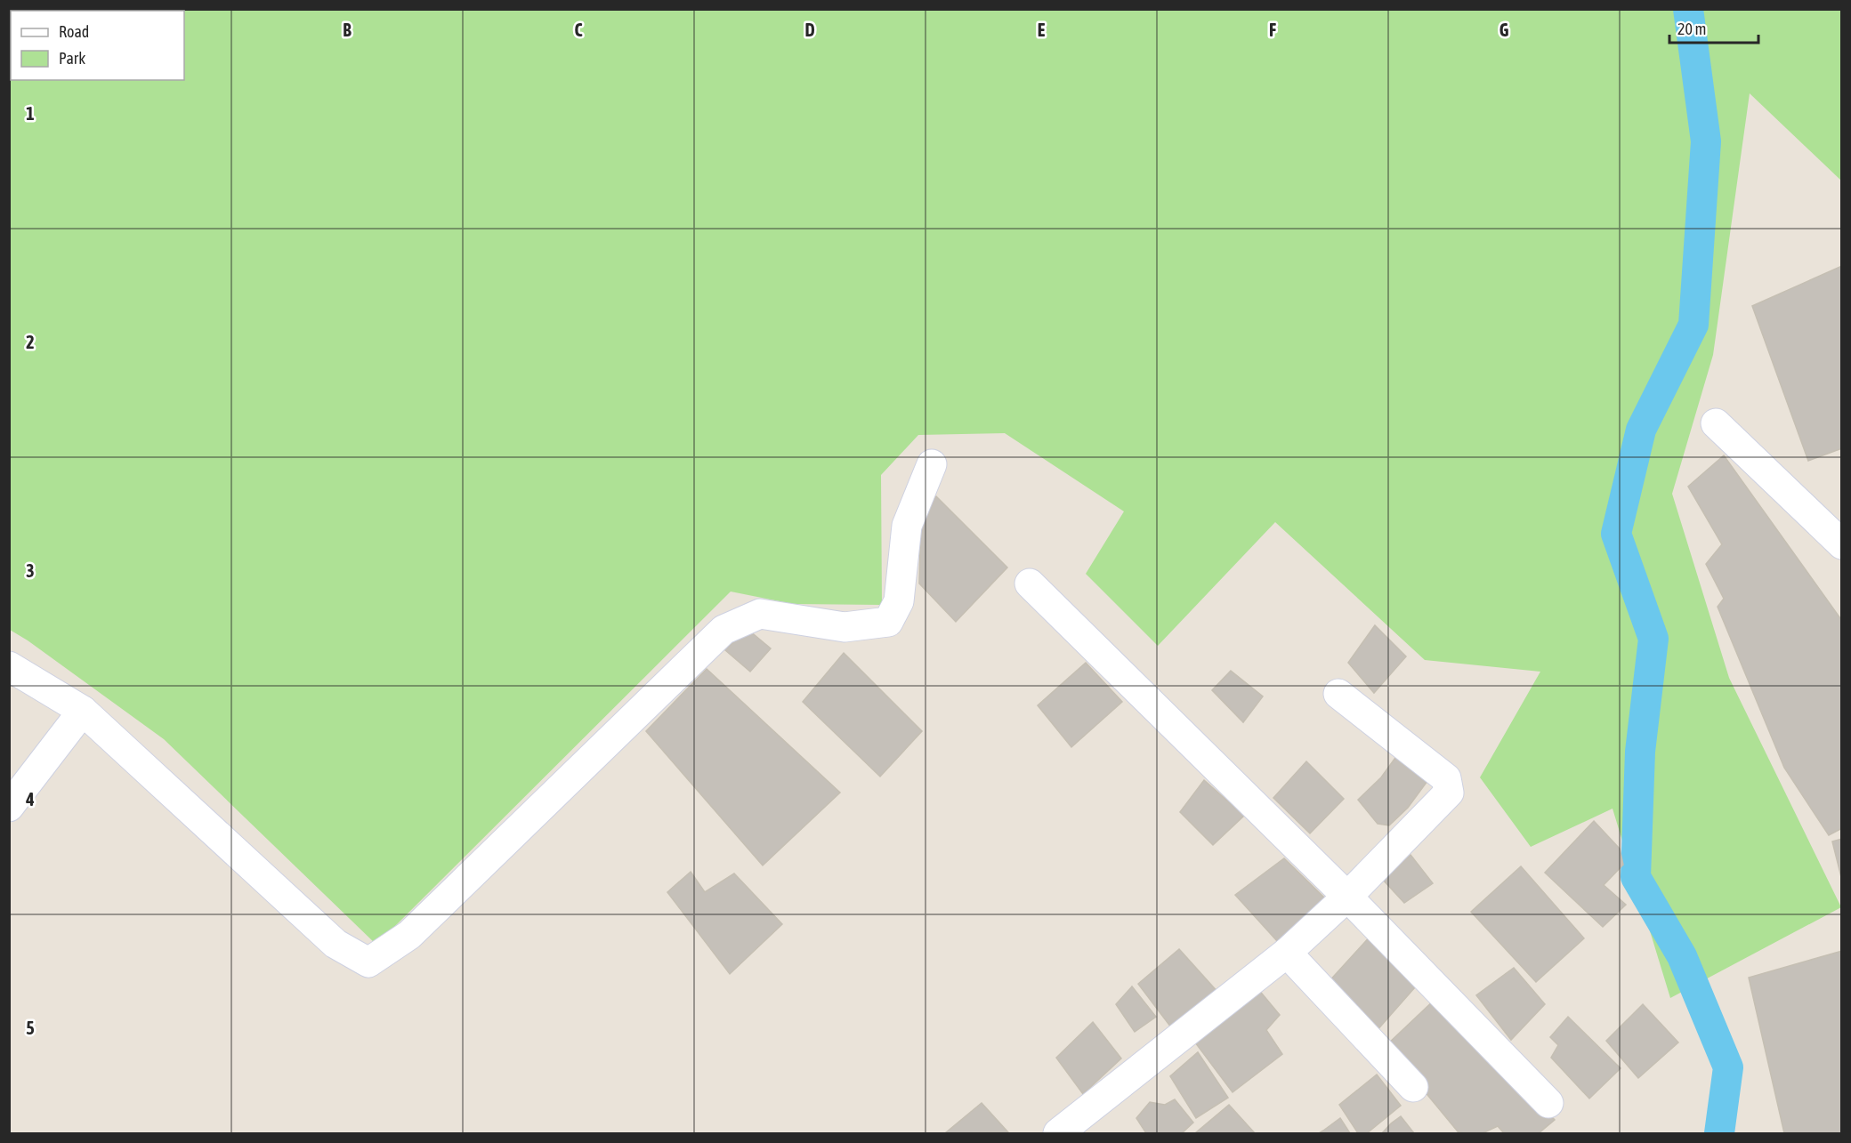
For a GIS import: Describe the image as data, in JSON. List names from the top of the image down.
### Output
{
  "legend": ["Road", "Park"],
  "scale_bar": "20 m",
  "grid": {
    "columns": [
      "B",
      "C",
      "D",
      "E",
      "F",
      "G"
    ],
    "rows": [
      "1",
      "2",
      "3",
      "4",
      "5"
    ]
  }
}
